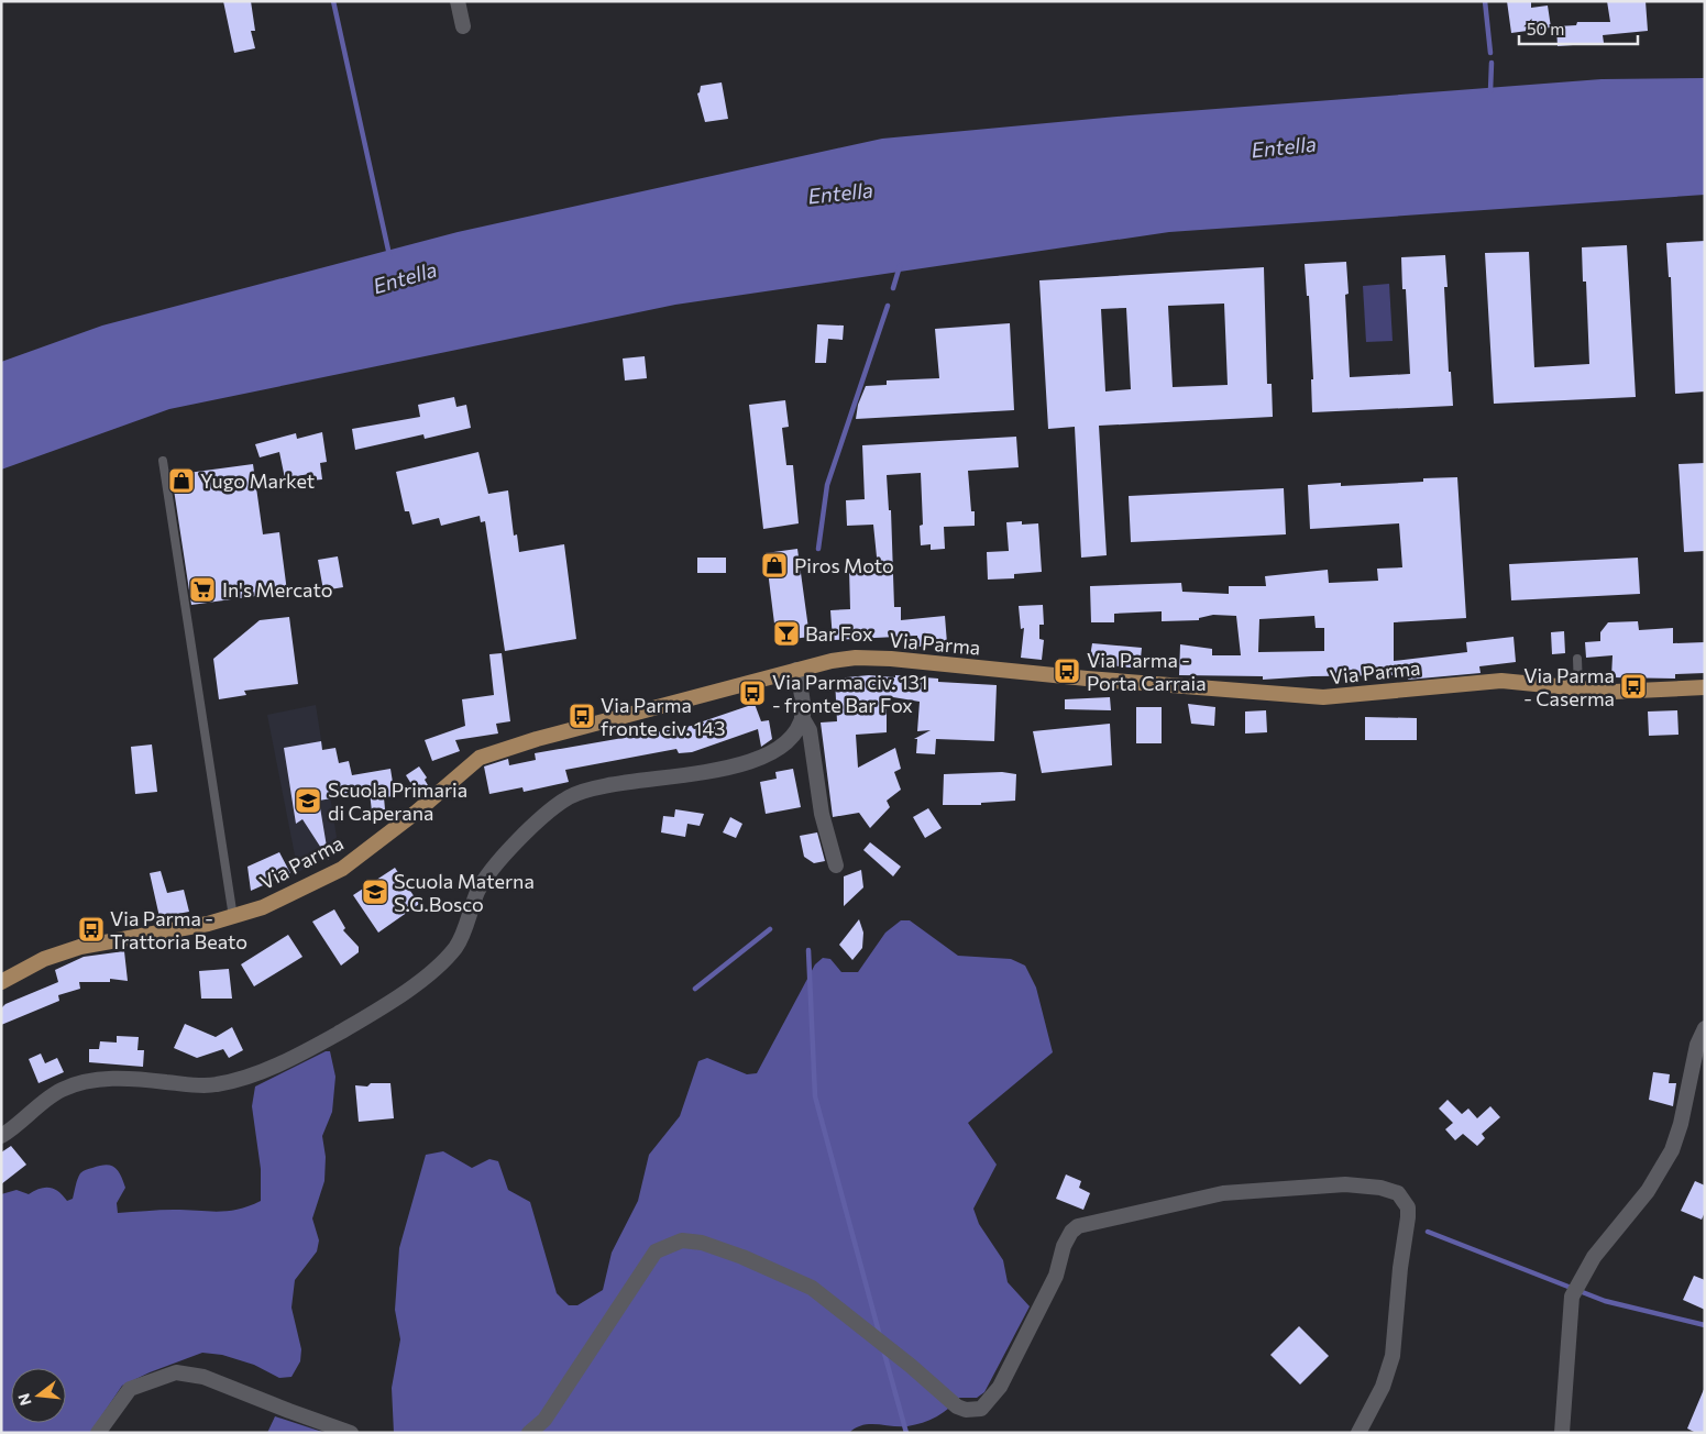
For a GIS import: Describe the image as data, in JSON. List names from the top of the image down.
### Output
{
  "streets": {
    "main road": ["Via Parma"]
  },
  "water": ["Entella"],
  "places": {
    "shop": ["Yugo Market", "Piros Moto"],
    "supermarket": ["In's Mercato"],
    "bar": ["Bar Fox"],
    "bus stop": [
      "Via Parma - Porta Carraia",
      "Via Parma - Caserma",
      "Via Parma civ. 131 - fronte Bar Fox",
      "Via Parma fronte civ. 143",
      "Via Parma - Trattoria Beato"
    ],
    "school or university": ["Scuola Primaria di Caperana", "Scuola Materna S.G.Bosco"]
  },
  "scale_bar": "50 m",
  "north": "left"
}
